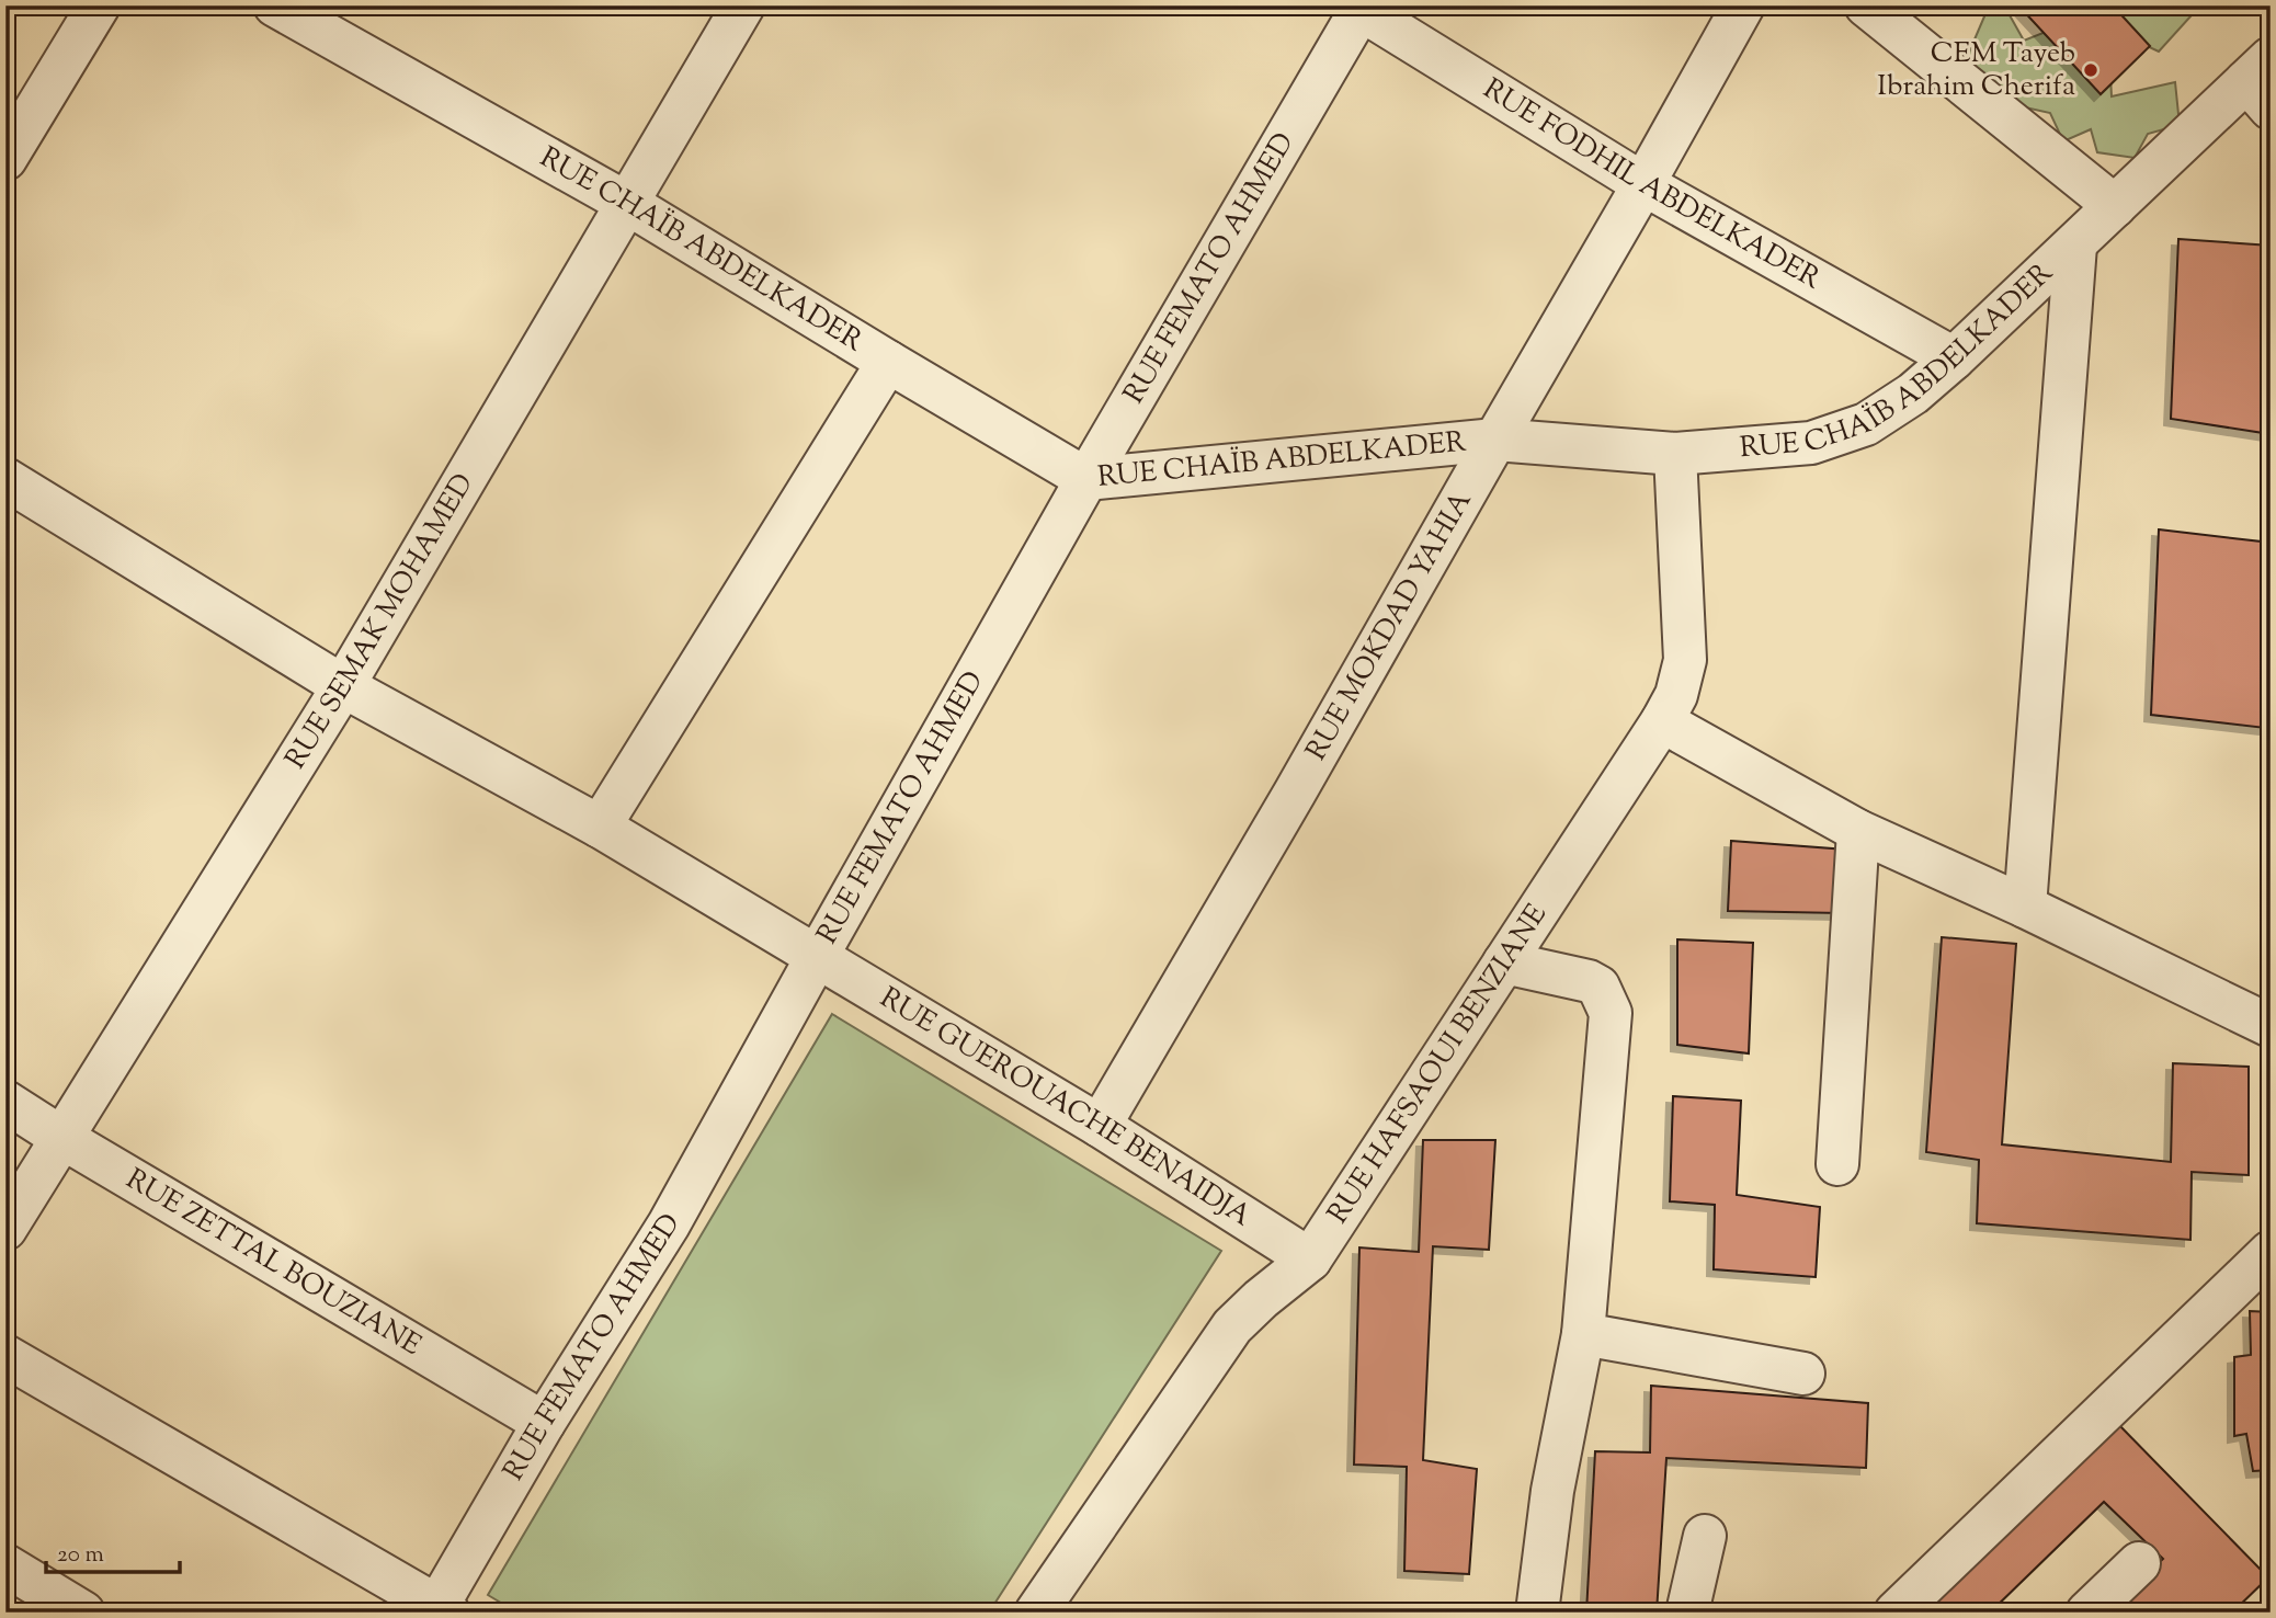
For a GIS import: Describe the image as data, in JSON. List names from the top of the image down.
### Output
{
  "streets": {
    "street": [
      "RUE FODHIL ABDELKADER",
      "RUE CHAÏB ABDELKADER",
      "RUE FEMATO AHMED",
      "RUE SEMAK MOHAMED",
      "RUE MOKDAD YAHIA",
      "RUE HAFSAOUI BENZIANE",
      "RUE GUEROUACHE BENAIDJA",
      "RUE ZETTAL BOUZIANE"
    ]
  },
  "crossings": [
    ["RUE FODHIL ABDELKADER", "RUE CHAÏB ABDELKADER"],
    ["RUE FODHIL ABDELKADER", "RUE FEMATO AHMED"],
    ["RUE FODHIL ABDELKADER", "RUE MOKDAD YAHIA"],
    ["RUE CHAÏB ABDELKADER", "RUE FEMATO AHMED"],
    ["RUE CHAÏB ABDELKADER", "RUE SEMAK MOHAMED"],
    ["RUE CHAÏB ABDELKADER", "RUE MOKDAD YAHIA"],
    ["RUE CHAÏB ABDELKADER", "RUE HAFSAOUI BENZIANE"],
    ["RUE FEMATO AHMED", "RUE GUEROUACHE BENAIDJA"],
    ["RUE FEMATO AHMED", "RUE ZETTAL BOUZIANE"],
    ["RUE SEMAK MOHAMED", "RUE GUEROUACHE BENAIDJA"],
    ["RUE SEMAK MOHAMED", "RUE ZETTAL BOUZIANE"],
    ["RUE MOKDAD YAHIA", "RUE GUEROUACHE BENAIDJA"],
    ["RUE HAFSAOUI BENZIANE", "RUE GUEROUACHE BENAIDJA"]
  ],
  "places": ["CEM Tayeb Ibrahim Cherifa"],
  "scale_bar": "20 m"
}
